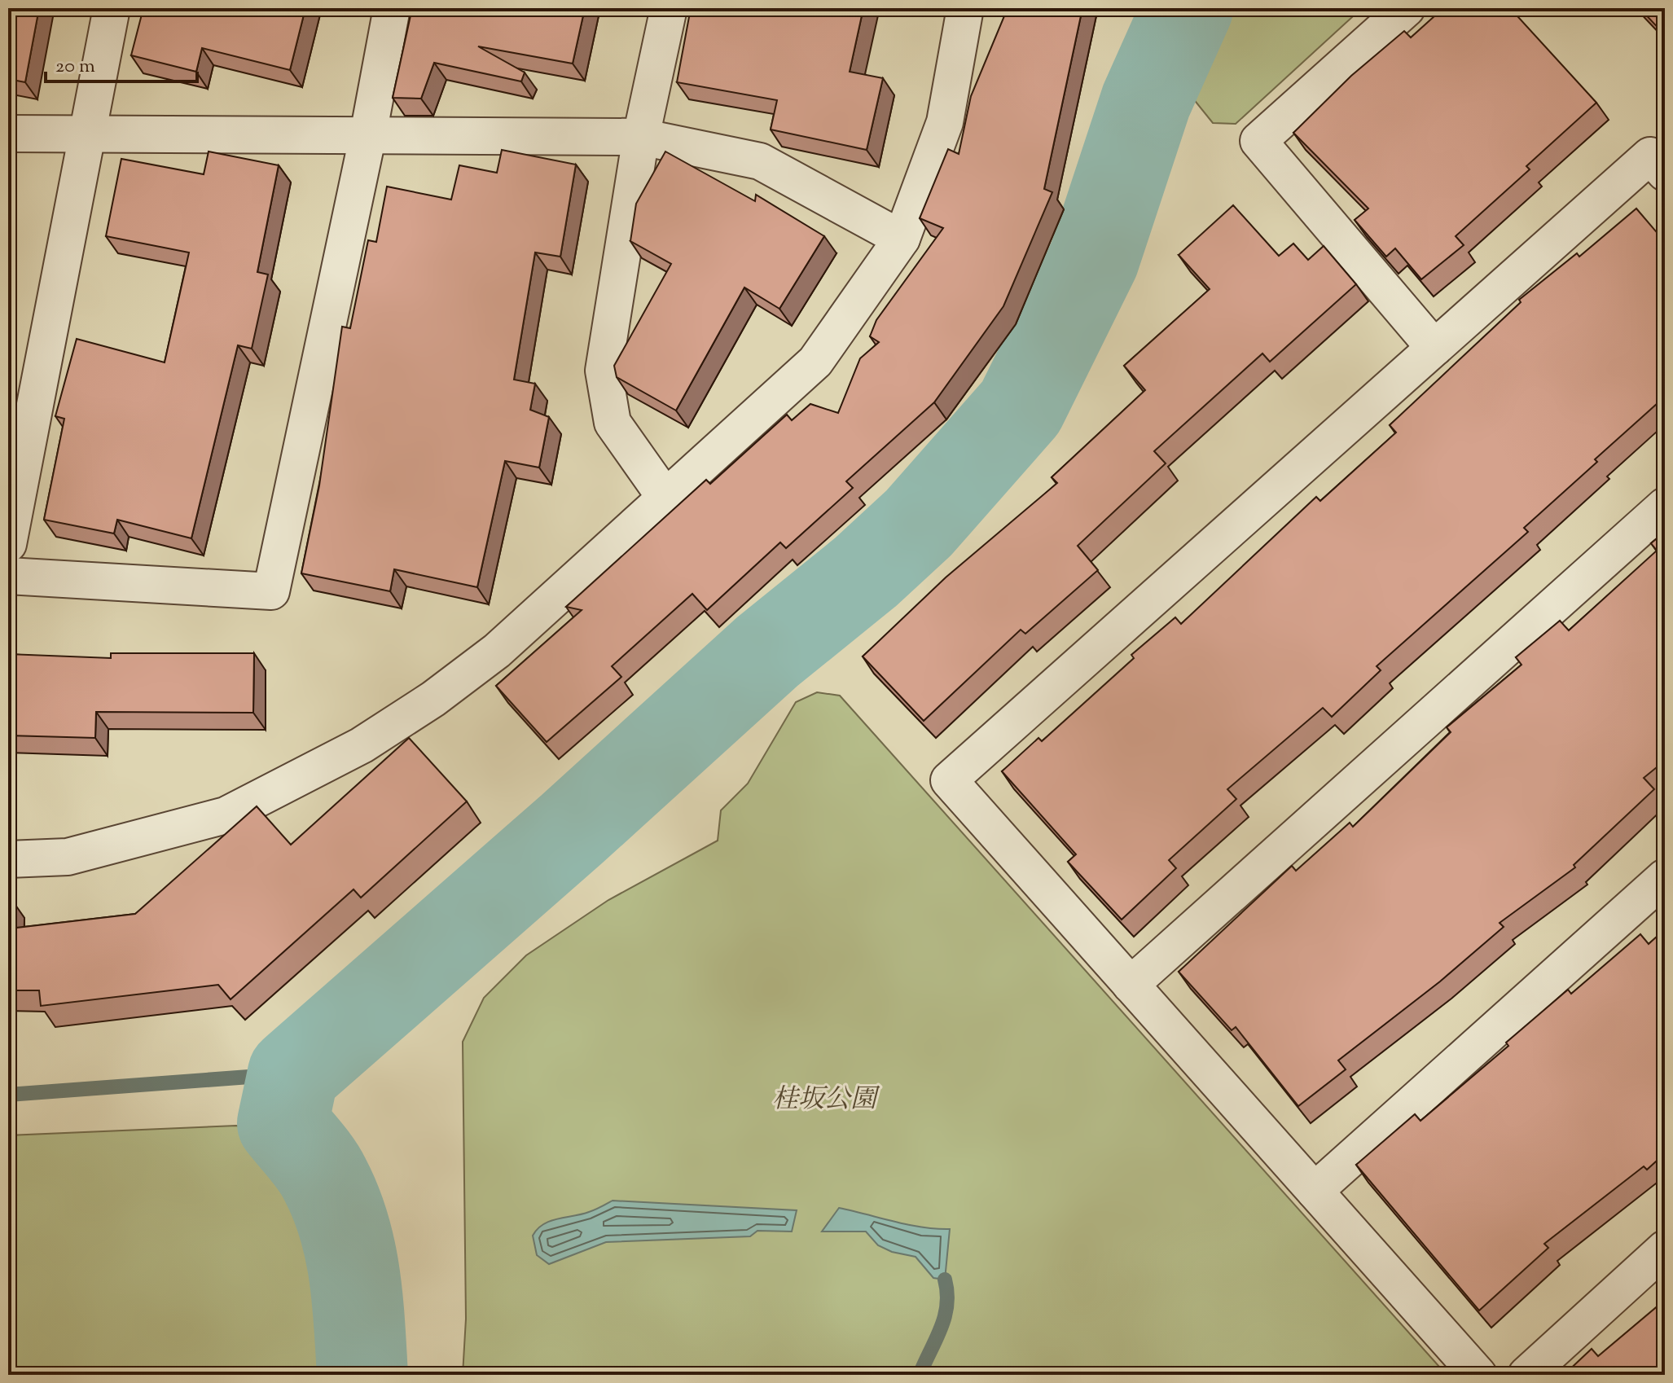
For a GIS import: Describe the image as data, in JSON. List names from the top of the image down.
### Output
{
  "parks": ["桂坂公園"],
  "scale_bar": "20 m"
}
